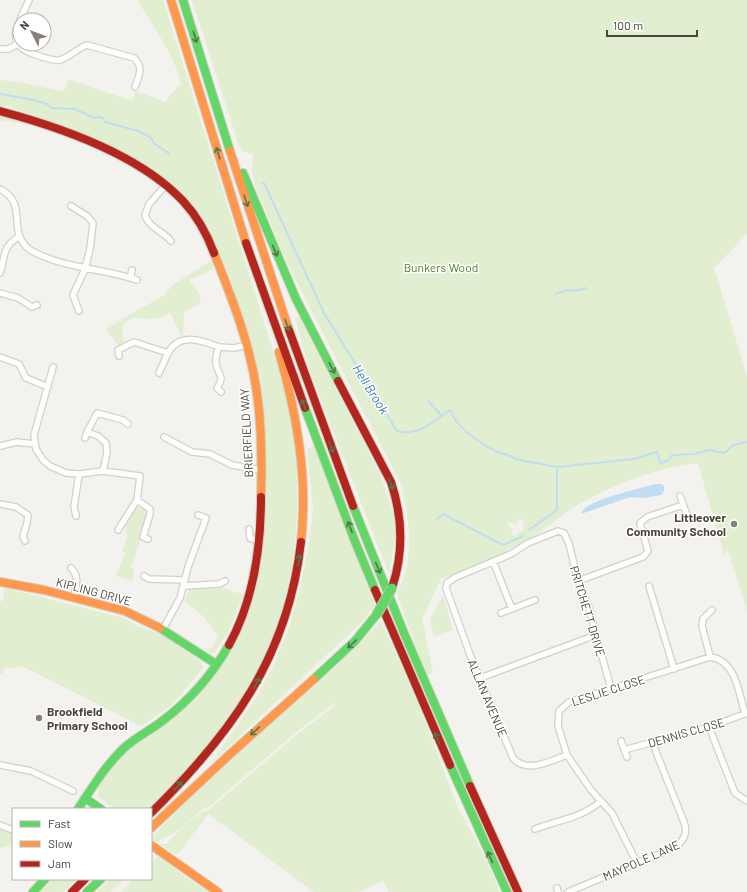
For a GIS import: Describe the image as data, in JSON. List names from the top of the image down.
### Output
{
  "streets": {
    "main road": ["BRIERFIELD WAY", "KIPLING DRIVE"],
    "street": [
      "PRITCHETT DRIVE",
      "LESLIE CLOSE",
      "ALLAN AVENUE",
      "DENNIS CLOSE",
      "MAYPOLE LANE"
    ]
  },
  "crossings": [
    ["BRIERFIELD WAY", "KIPLING DRIVE"],
    ["PRITCHETT DRIVE", "LESLIE CLOSE"],
    ["PRITCHETT DRIVE", "ALLAN AVENUE"],
    ["LESLIE CLOSE", "ALLAN AVENUE"],
    ["LESLIE CLOSE", "MAYPOLE LANE"],
    ["DENNIS CLOSE", "MAYPOLE LANE"]
  ],
  "water": ["Hell Brook"],
  "parks": ["Bunkers Wood"],
  "places": ["Littleover Community School", "Brookfield Primary School"],
  "legend": ["Fast", "Slow", "Jam"],
  "scale_bar": "100 m",
  "north": "top left"
}
